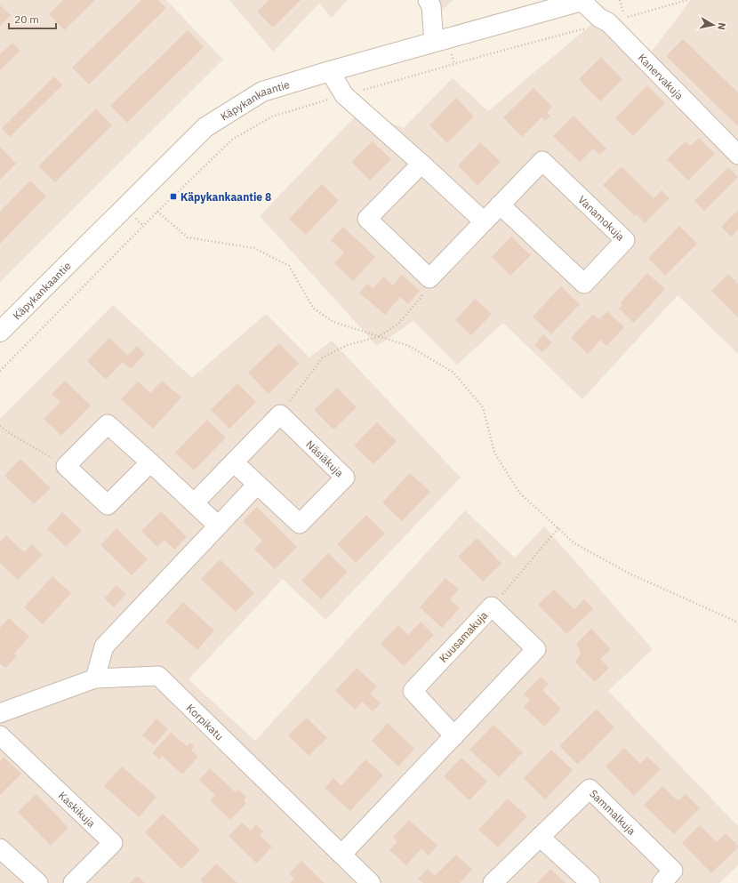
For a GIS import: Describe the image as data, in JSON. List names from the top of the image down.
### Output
{
  "streets": {
    "street": [
      "Kanervakuja",
      "Käpykankaantie",
      "Vanamokuja",
      "Näsiäkuja",
      "Kuusamakuja",
      "Korpikatu",
      "Kaskikuja",
      "Sammalkuja"
    ]
  },
  "crossings": [
    ["Kanervakuja", "Käpykankaantie"],
    ["Kuusamakuja", "Korpikatu"]
  ],
  "places": {
    "transit": ["Käpykankaantie 8"]
  },
  "scale_bar": "20 m",
  "north": "right"
}
